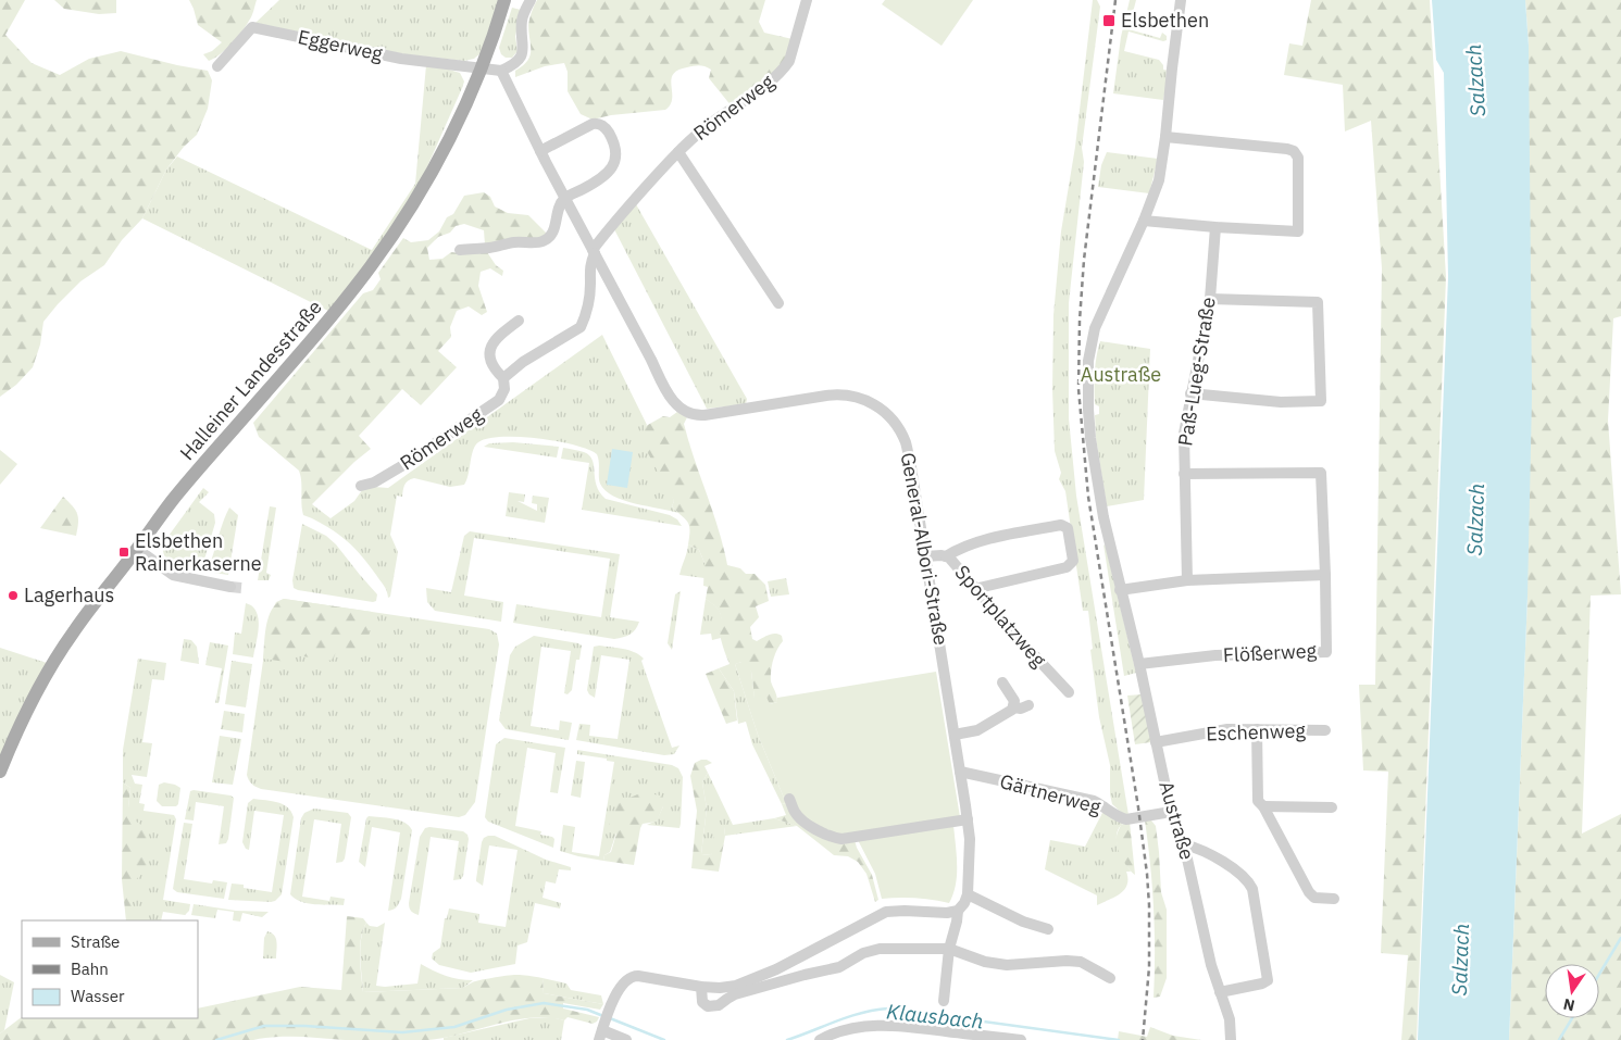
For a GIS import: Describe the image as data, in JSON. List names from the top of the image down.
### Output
{
  "streets": {
    "main road": ["Halleiner Landesstraße"],
    "street": [
      "Eggerweg",
      "Römerweg",
      "Paß-Lueg-Straße",
      "General-Albori-Straße",
      "Sportplatzweg",
      "Flößerweg",
      "Eschenweg",
      "Gärtnerweg",
      "Austraße"
    ]
  },
  "crossings": [
    ["Eggerweg", "Halleiner Landesstraße"],
    ["Römerweg", "General-Albori-Straße"],
    ["General-Albori-Straße", "Sportplatzweg"],
    ["General-Albori-Straße", "Gärtnerweg"],
    ["Flößerweg", "Austraße"],
    ["Eschenweg", "Austraße"],
    ["Gärtnerweg", "Austraße"]
  ],
  "water": ["Salzach", "Klausbach"],
  "parks": ["Austraße"],
  "places": {
    "transit": ["Elsbethen", "Elsbethen Rainerkaserne"],
    "other": ["Lagerhaus"]
  },
  "legend": ["Straße", "Bahn", "Wasser"],
  "north": "bottom"
}
